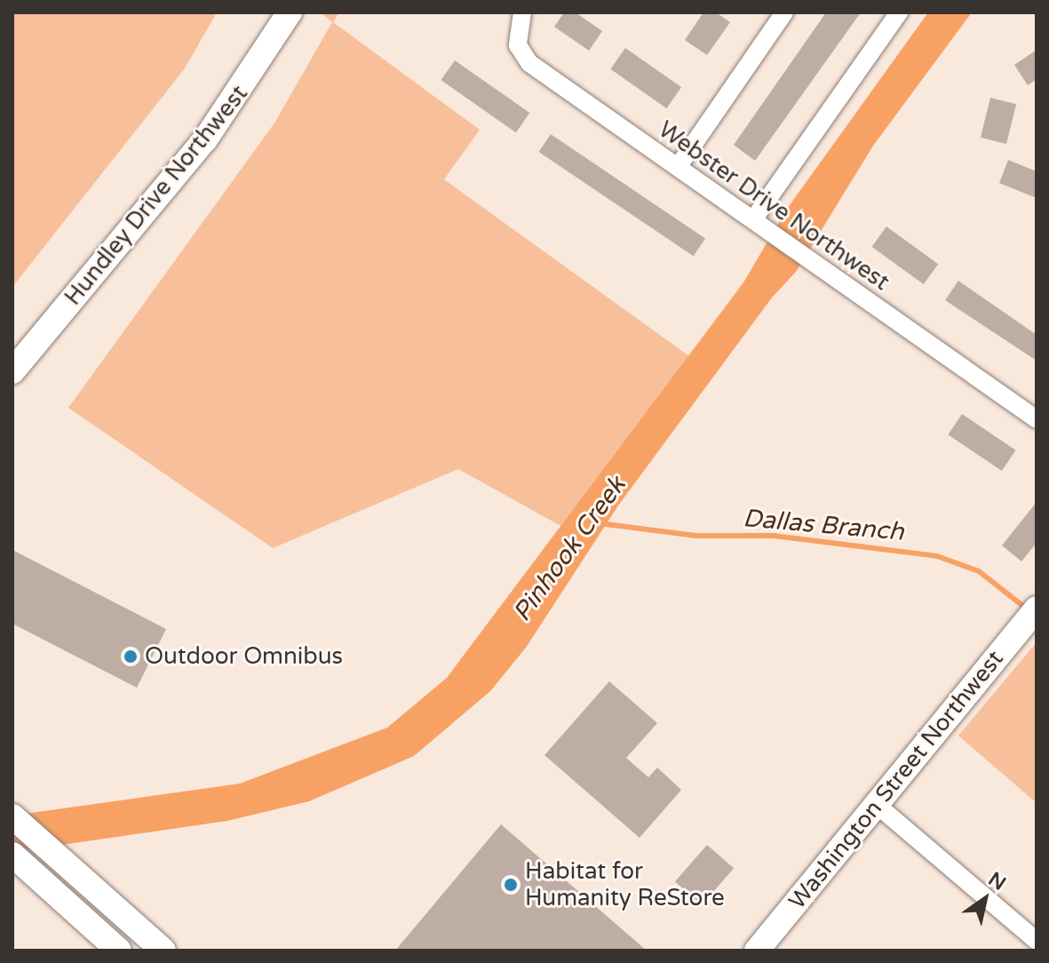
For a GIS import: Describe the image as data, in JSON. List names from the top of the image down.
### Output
{
  "streets": {
    "main road": ["Hundley Drive Northwest", "Washington Street Northwest"],
    "street": ["Webster Drive Northwest"]
  },
  "water": ["Dallas Branch", "Pinhook Creek"],
  "places": ["Outdoor Omnibus", "Habitat for Humanity ReStore"],
  "north": "top right"
}
